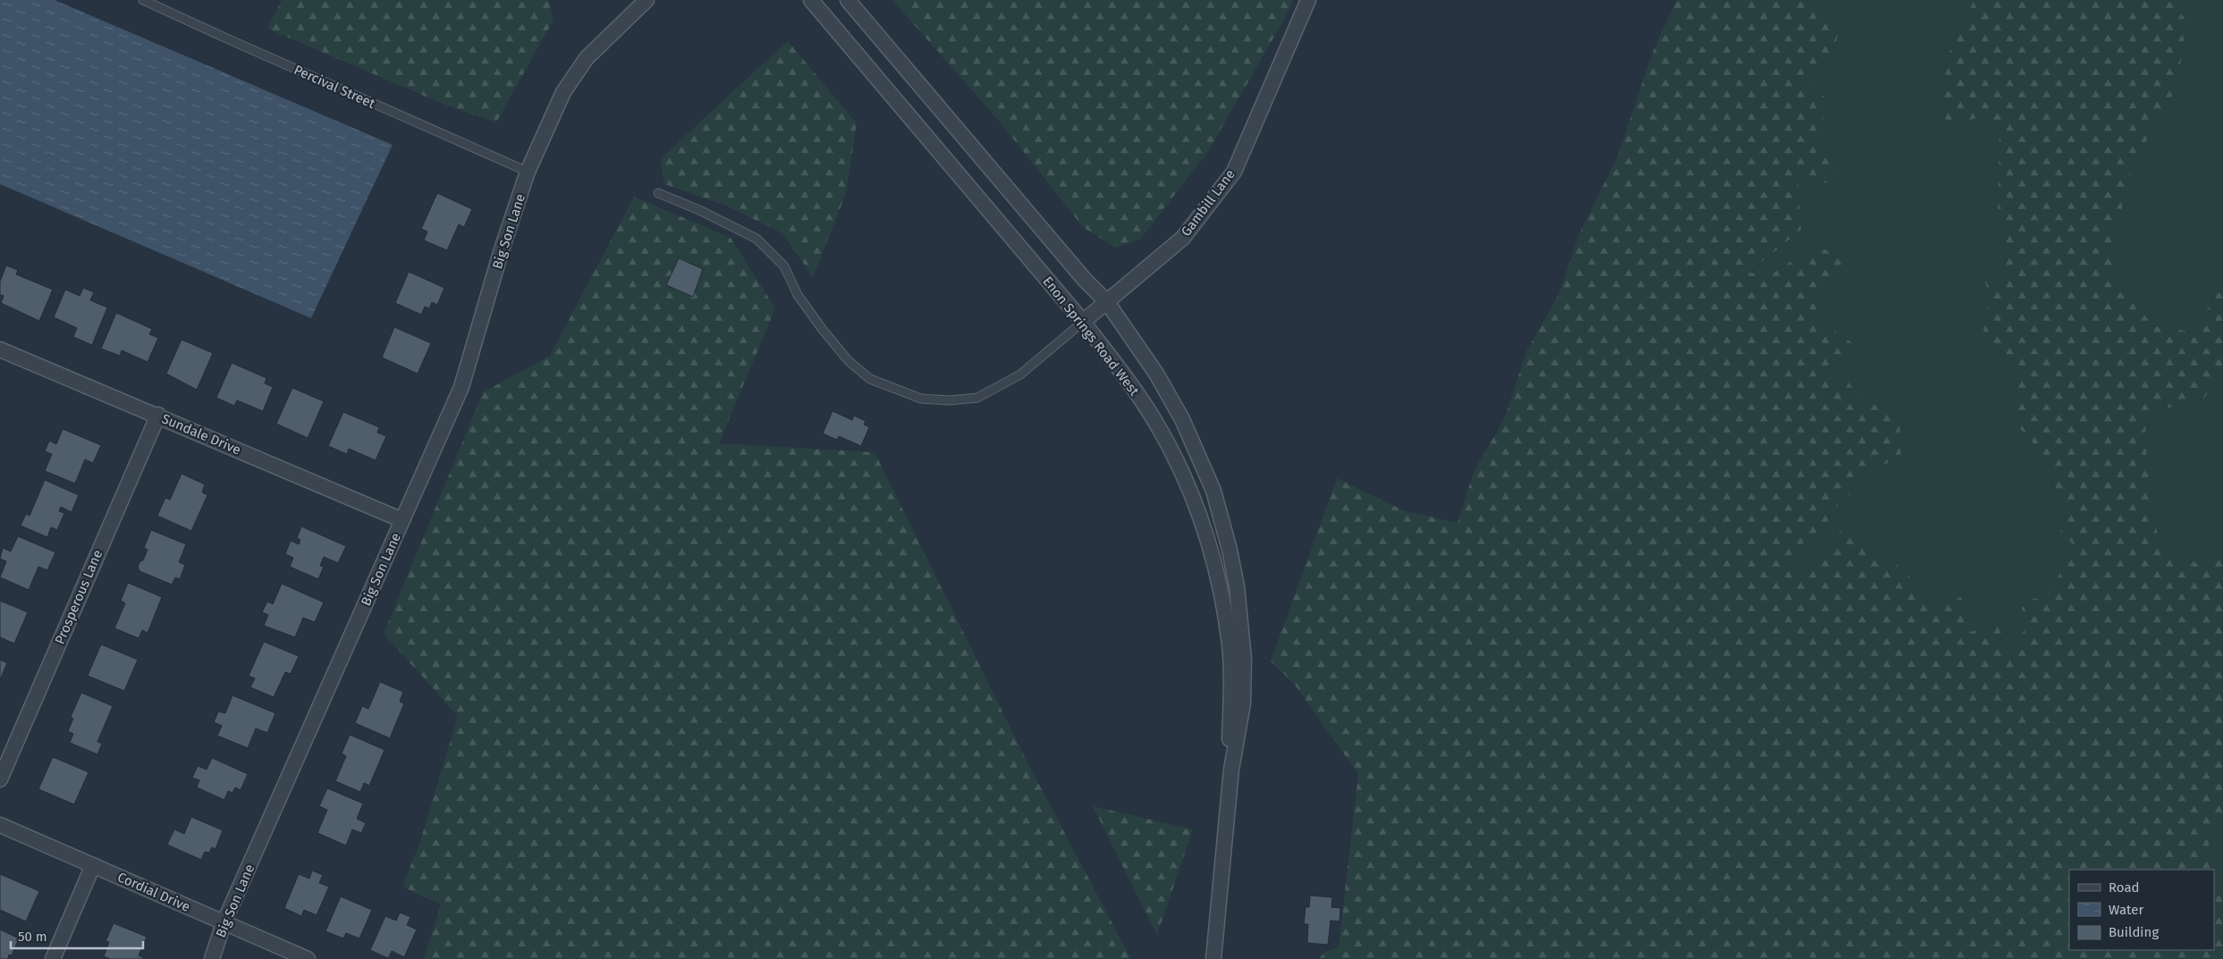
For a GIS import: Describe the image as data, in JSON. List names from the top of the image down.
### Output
{
  "streets": {
    "street": [
      "Gambill Lane",
      "Big Son Lane",
      "Enon Springs Road West",
      "Sundale Drive",
      "Prosperous Lane",
      "Cordial Drive"
    ],
    "lane": ["Percival Street"]
  },
  "crossings": [
    ["Percival Street", "Big Son Lane"],
    ["Gambill Lane", "Enon Springs Road West"],
    ["Big Son Lane", "Sundale Drive"],
    ["Big Son Lane", "Cordial Drive"],
    ["Sundale Drive", "Prosperous Lane"]
  ],
  "legend": ["Road", "Water", "Building"],
  "scale_bar": "50 m"
}
